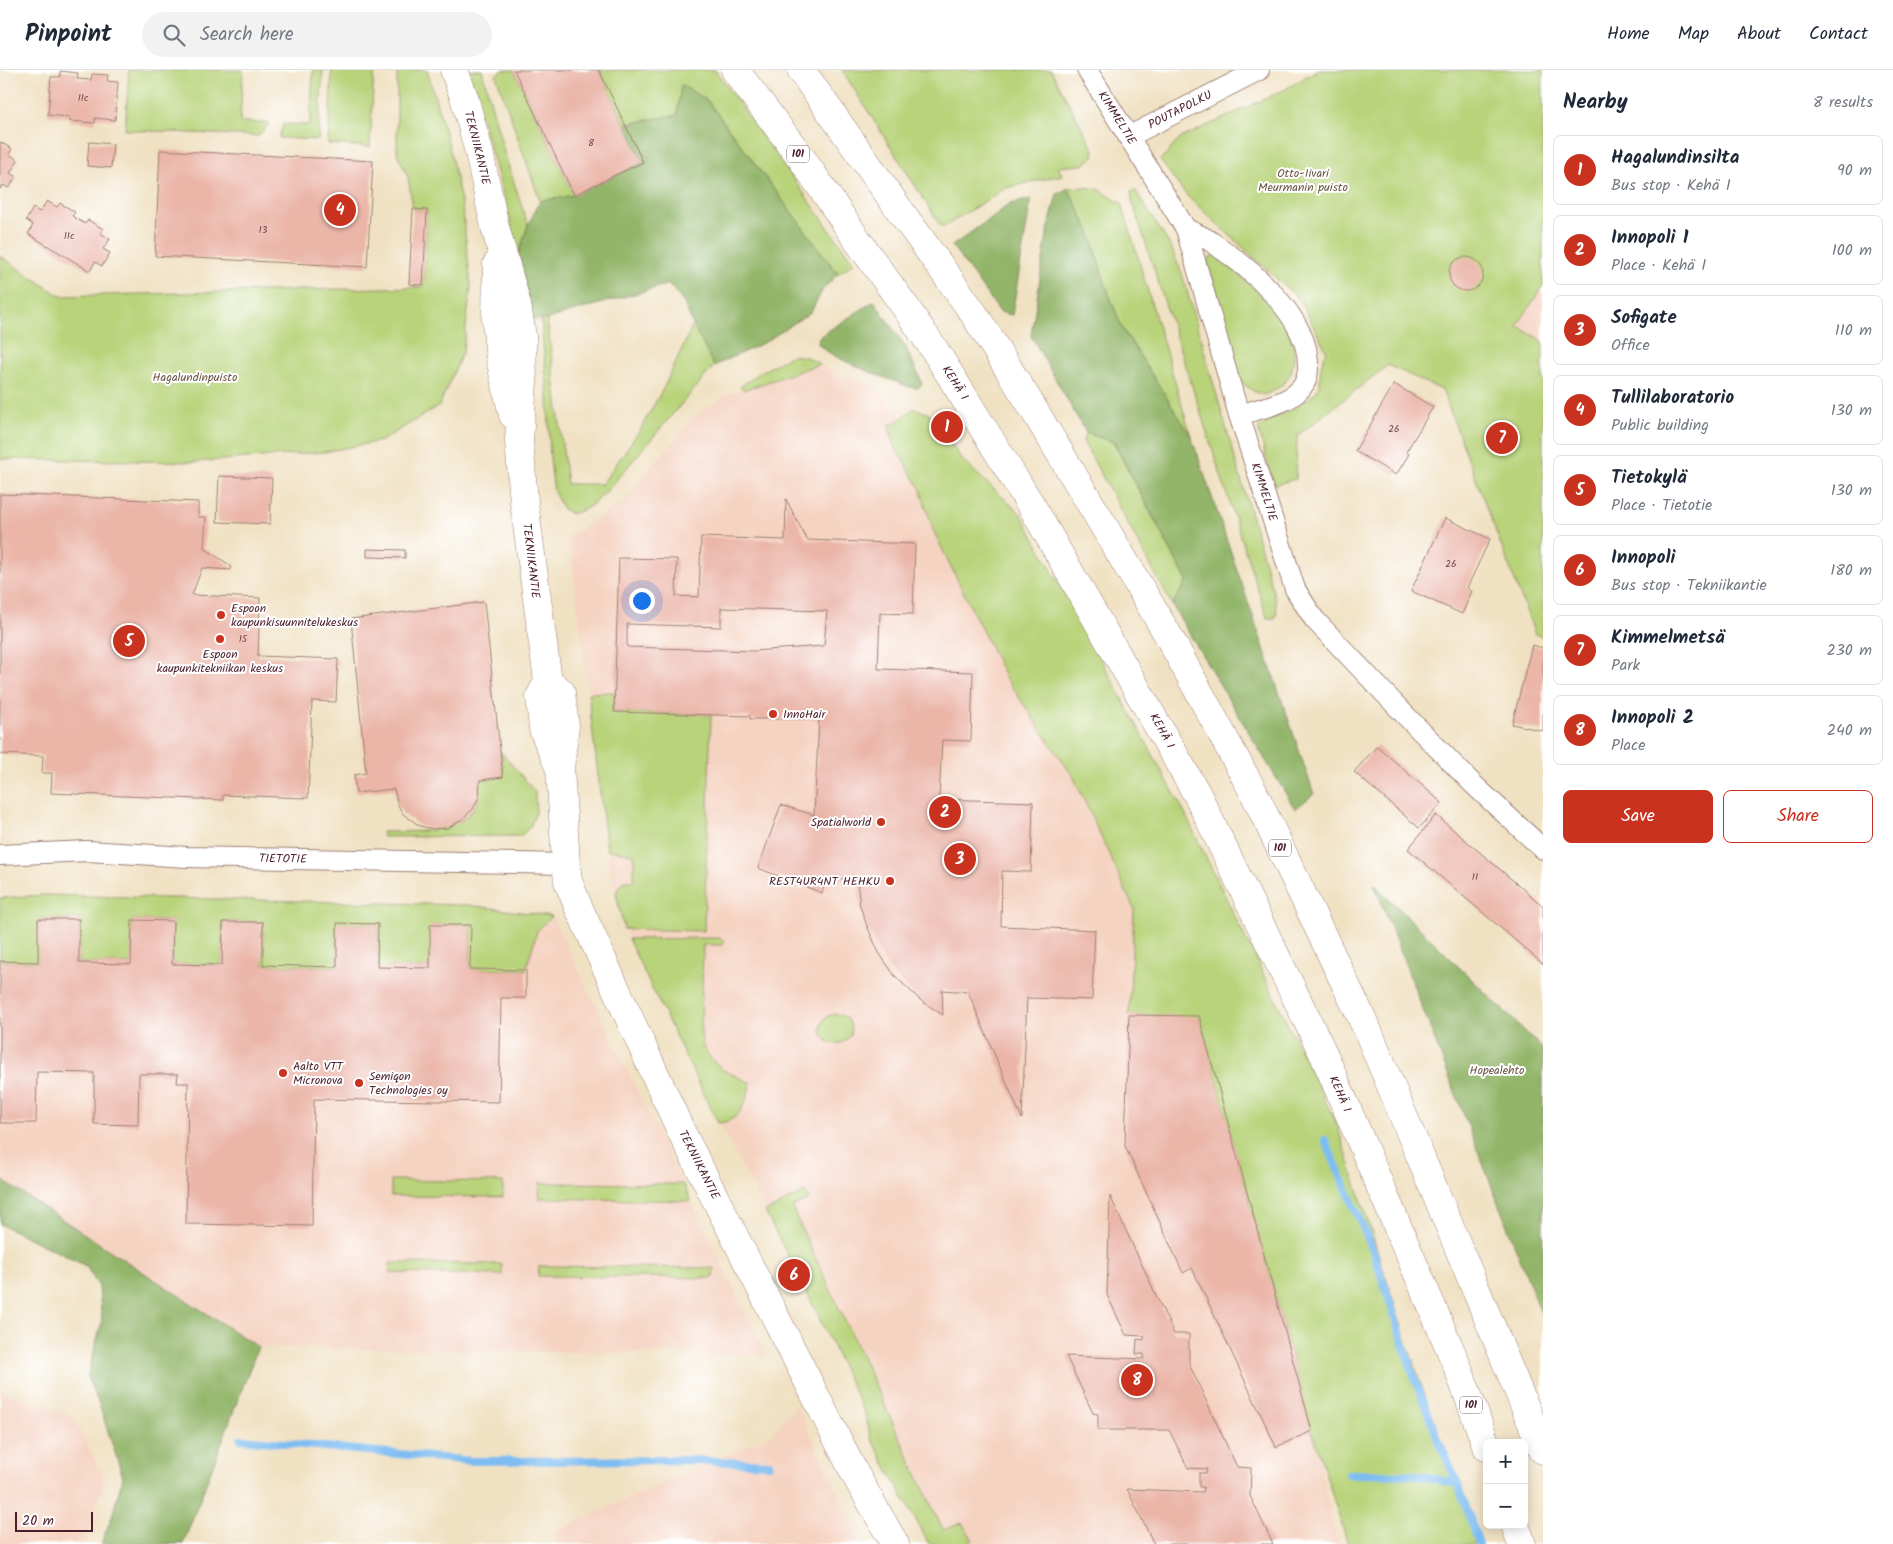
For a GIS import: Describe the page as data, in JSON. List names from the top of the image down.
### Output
{
  "streets": {
    "main road": ["TEKNIIKANTIE", "101", "KEHÄ I"],
    "street": ["POUTAPOLKU", "KIMMELTIE", "TIETOTIE"]
  },
  "crossings": [
    ["POUTAPOLKU", "KIMMELTIE"],
    ["TEKNIIKANTIE", "TIETOTIE"]
  ],
  "parks": ["Otto-Iivari Meurmanin puisto", "Hagalundinpuisto", "Hopealehto"],
  "places": [
    "Espoon kaupunkisuunnitelukeskus",
    "Espoon kaupunkitekniikan keskus",
    "InnoHair",
    "Spatialworld",
    "RE5T4UR4NT HEHKU",
    "Aalto VTT Micronova",
    "Semiqon Technologies oy"
  ],
  "house_numbers": [
    "11c",
    "8",
    "13",
    "11c",
    "26",
    "26",
    "15",
    "11"
  ],
  "scale_bar": "20 m",
  "page": {
    "header": "Pinpoint",
    "search": "Search here",
    "nav": [
      "Home",
      "Map",
      "About",
      "Contact"
    ],
    "heading": ["Nearby", "8 results"],
    "list": [
      {
        "mark": "1",
        "name": "Hagalundinsilta",
        "note": "Bus stop · Kehä I",
        "value": "90 m"
      },
      {
        "mark": "2",
        "name": "Innopoli 1",
        "note": "Place · Kehä I",
        "value": "100 m"
      },
      {
        "mark": "3",
        "name": "Sofigate",
        "note": "Office",
        "value": "110 m"
      },
      {
        "mark": "4",
        "name": "Tullilaboratorio",
        "note": "Public building",
        "value": "130 m"
      },
      {
        "mark": "5",
        "name": "Tietokylä",
        "note": "Place · Tietotie",
        "value": "130 m"
      },
      {
        "mark": "6",
        "name": "Innopoli",
        "note": "Bus stop · Tekniikantie",
        "value": "180 m"
      },
      {
        "mark": "7",
        "name": "Kimmelmetsä",
        "note": "Park",
        "value": "230 m"
      },
      {
        "mark": "8",
        "name": "Innopoli 2",
        "note": "Place",
        "value": "240 m"
      }
    ],
    "pins": [
      "4",
      "1",
      "7",
      "5",
      "2",
      "3",
      "6",
      "8"
    ],
    "buttons": ["Save", "Share"],
    "map_buttons": ["+", "−"],
    "scale": "20 m"
  }
}
